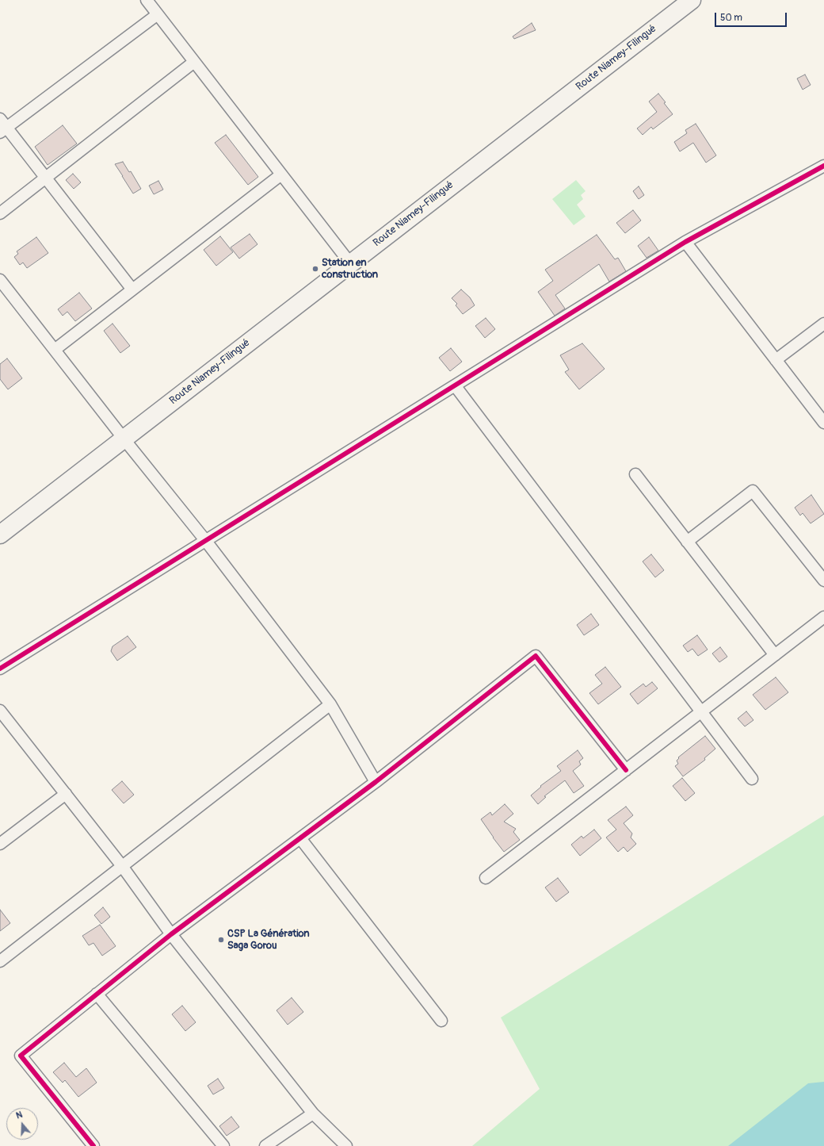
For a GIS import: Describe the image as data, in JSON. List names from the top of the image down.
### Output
{
  "streets": {
    "main road": ["Route Niamey-Filingué"]
  },
  "places": ["Station en construction", "CSP La Génération Saga Gorou"],
  "scale_bar": "50 m",
  "north": "top"
}
